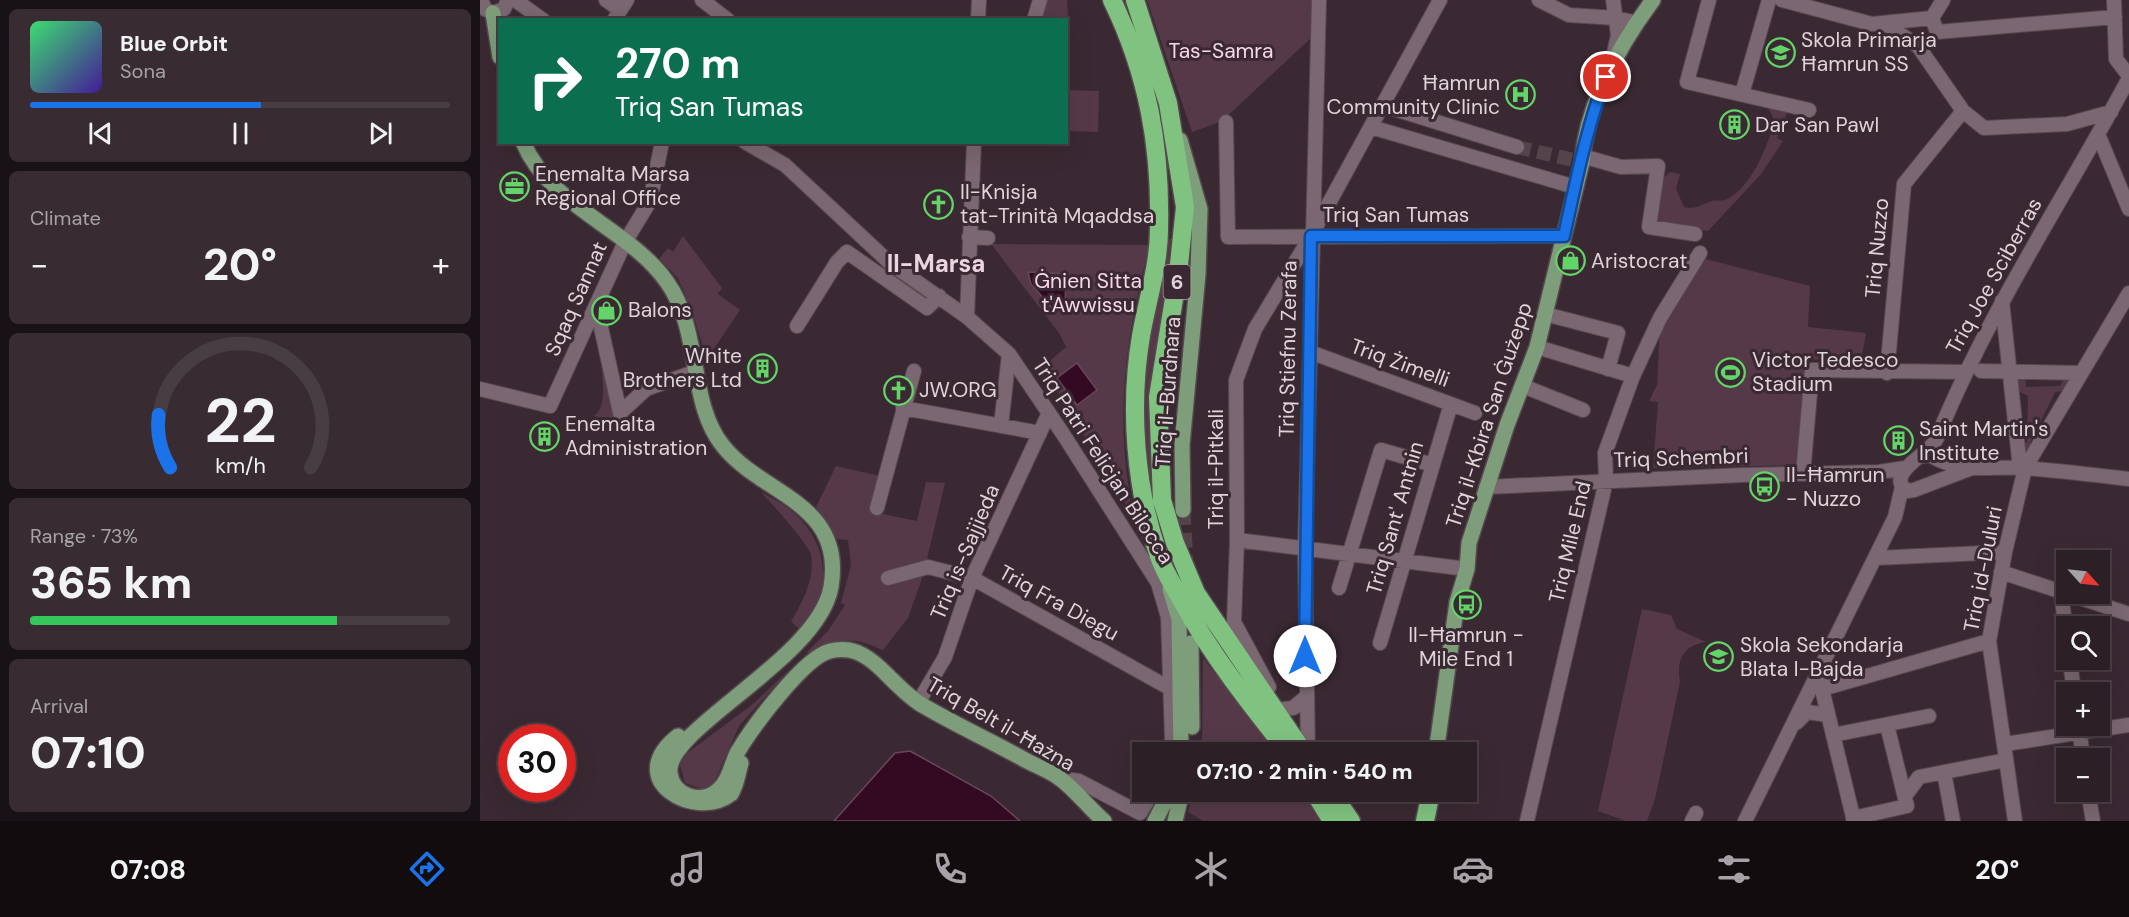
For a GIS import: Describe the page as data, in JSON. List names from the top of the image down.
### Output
{
  "streets": {
    "highway": ["6"],
    "main road": ["Triq il-Burdnara", "Triq il-Kbira San Ġużepp", "Triq Belt il-Ħażna"],
    "street": [
      "Triq San Tumas",
      "Triq Nuzzo",
      "Triq Joe Sciberras",
      "Sqaq Sannat",
      "Triq Stiefnu Zerafa",
      "Triq Żimelli",
      "Triq Schembri",
      "Triq Patri Feliċjan Bilocca",
      "Triq il-Pitkali",
      "Triq Sant' Antnin",
      "Triq Mile End",
      "Triq is-Sajjieda",
      "Triq id-Duluri",
      "Triq Fra Diegu"
    ]
  },
  "crossings": [
    ["Triq San Tumas", "Triq Stiefnu Zerafa"],
    ["Triq San Tumas", "Triq il-Kbira San Ġużepp"],
    ["Triq San Tumas", "Triq il-Pitkali"],
    ["Triq Joe Sciberras", "Triq Schembri"],
    ["6", "Triq il-Burdnara"],
    ["6", "Triq il-Pitkali"],
    ["Sqaq Sannat", "Triq Belt il-Ħażna"],
    ["Triq Stiefnu Zerafa", "Triq Żimelli"],
    ["Triq Stiefnu Zerafa", "Triq il-Pitkali"],
    ["Triq Żimelli", "Triq Sant' Antnin"],
    ["Triq il-Kbira San Ġużepp", "Triq Schembri"],
    ["Triq Schembri", "Triq Mile End"],
    ["Triq Patri Feliċjan Bilocca", "Triq is-Sajjieda"],
    ["Triq Patri Feliċjan Bilocca", "Triq Fra Diegu"],
    ["Triq is-Sajjieda", "Triq Fra Diegu"],
    ["Triq is-Sajjieda", "Triq Belt il-Ħażna"]
  ],
  "districts": ["Il-Marsa"],
  "parks": ["Tas-Samra", "Ġnien Sitta t'Awwissu"],
  "places": {
    "school or university": ["Skola Primarja Ħamrun SS", "Skola Sekondarja Blata l-Bajda"],
    "hospital": ["Ħamrun Community Clinic"],
    "building": [
      "Dar San Pawl",
      "White Brothers Ltd",
      "Enemalta Administration",
      "Saint Martin's Institute"
    ],
    "office": ["Enemalta Marsa Regional Office"],
    "church": ["Il-Knisja tat-Trinità Mqaddsa", "JW.ORG"],
    "shop": ["Aristocrat", "Balons"],
    "sports": ["Victor Tedesco Stadium"],
    "bus stop": ["Il-Ħamrun - Nuzzo", "Il-Ħamrun - Mile End 1"]
  },
  "north": "bottom right",
  "page": {
    "turn": ["270 m", "Triq San Tumas"],
    "song": ["Blue Orbit", "Sona"],
    "tile": [
      "Climate",
      ["Range · 73%", "365 km"],
      ["Arrival", "07:10"]
    ],
    "heat": ["−", "20°", "+"],
    "map_buttons": ["+", "−"],
    "limit": "30",
    "trip": "07:10 · 2 min · 540 m",
    "tabs": ["07:08", "20°"],
    "gauge": ["22", "km/h"]
  }
}
